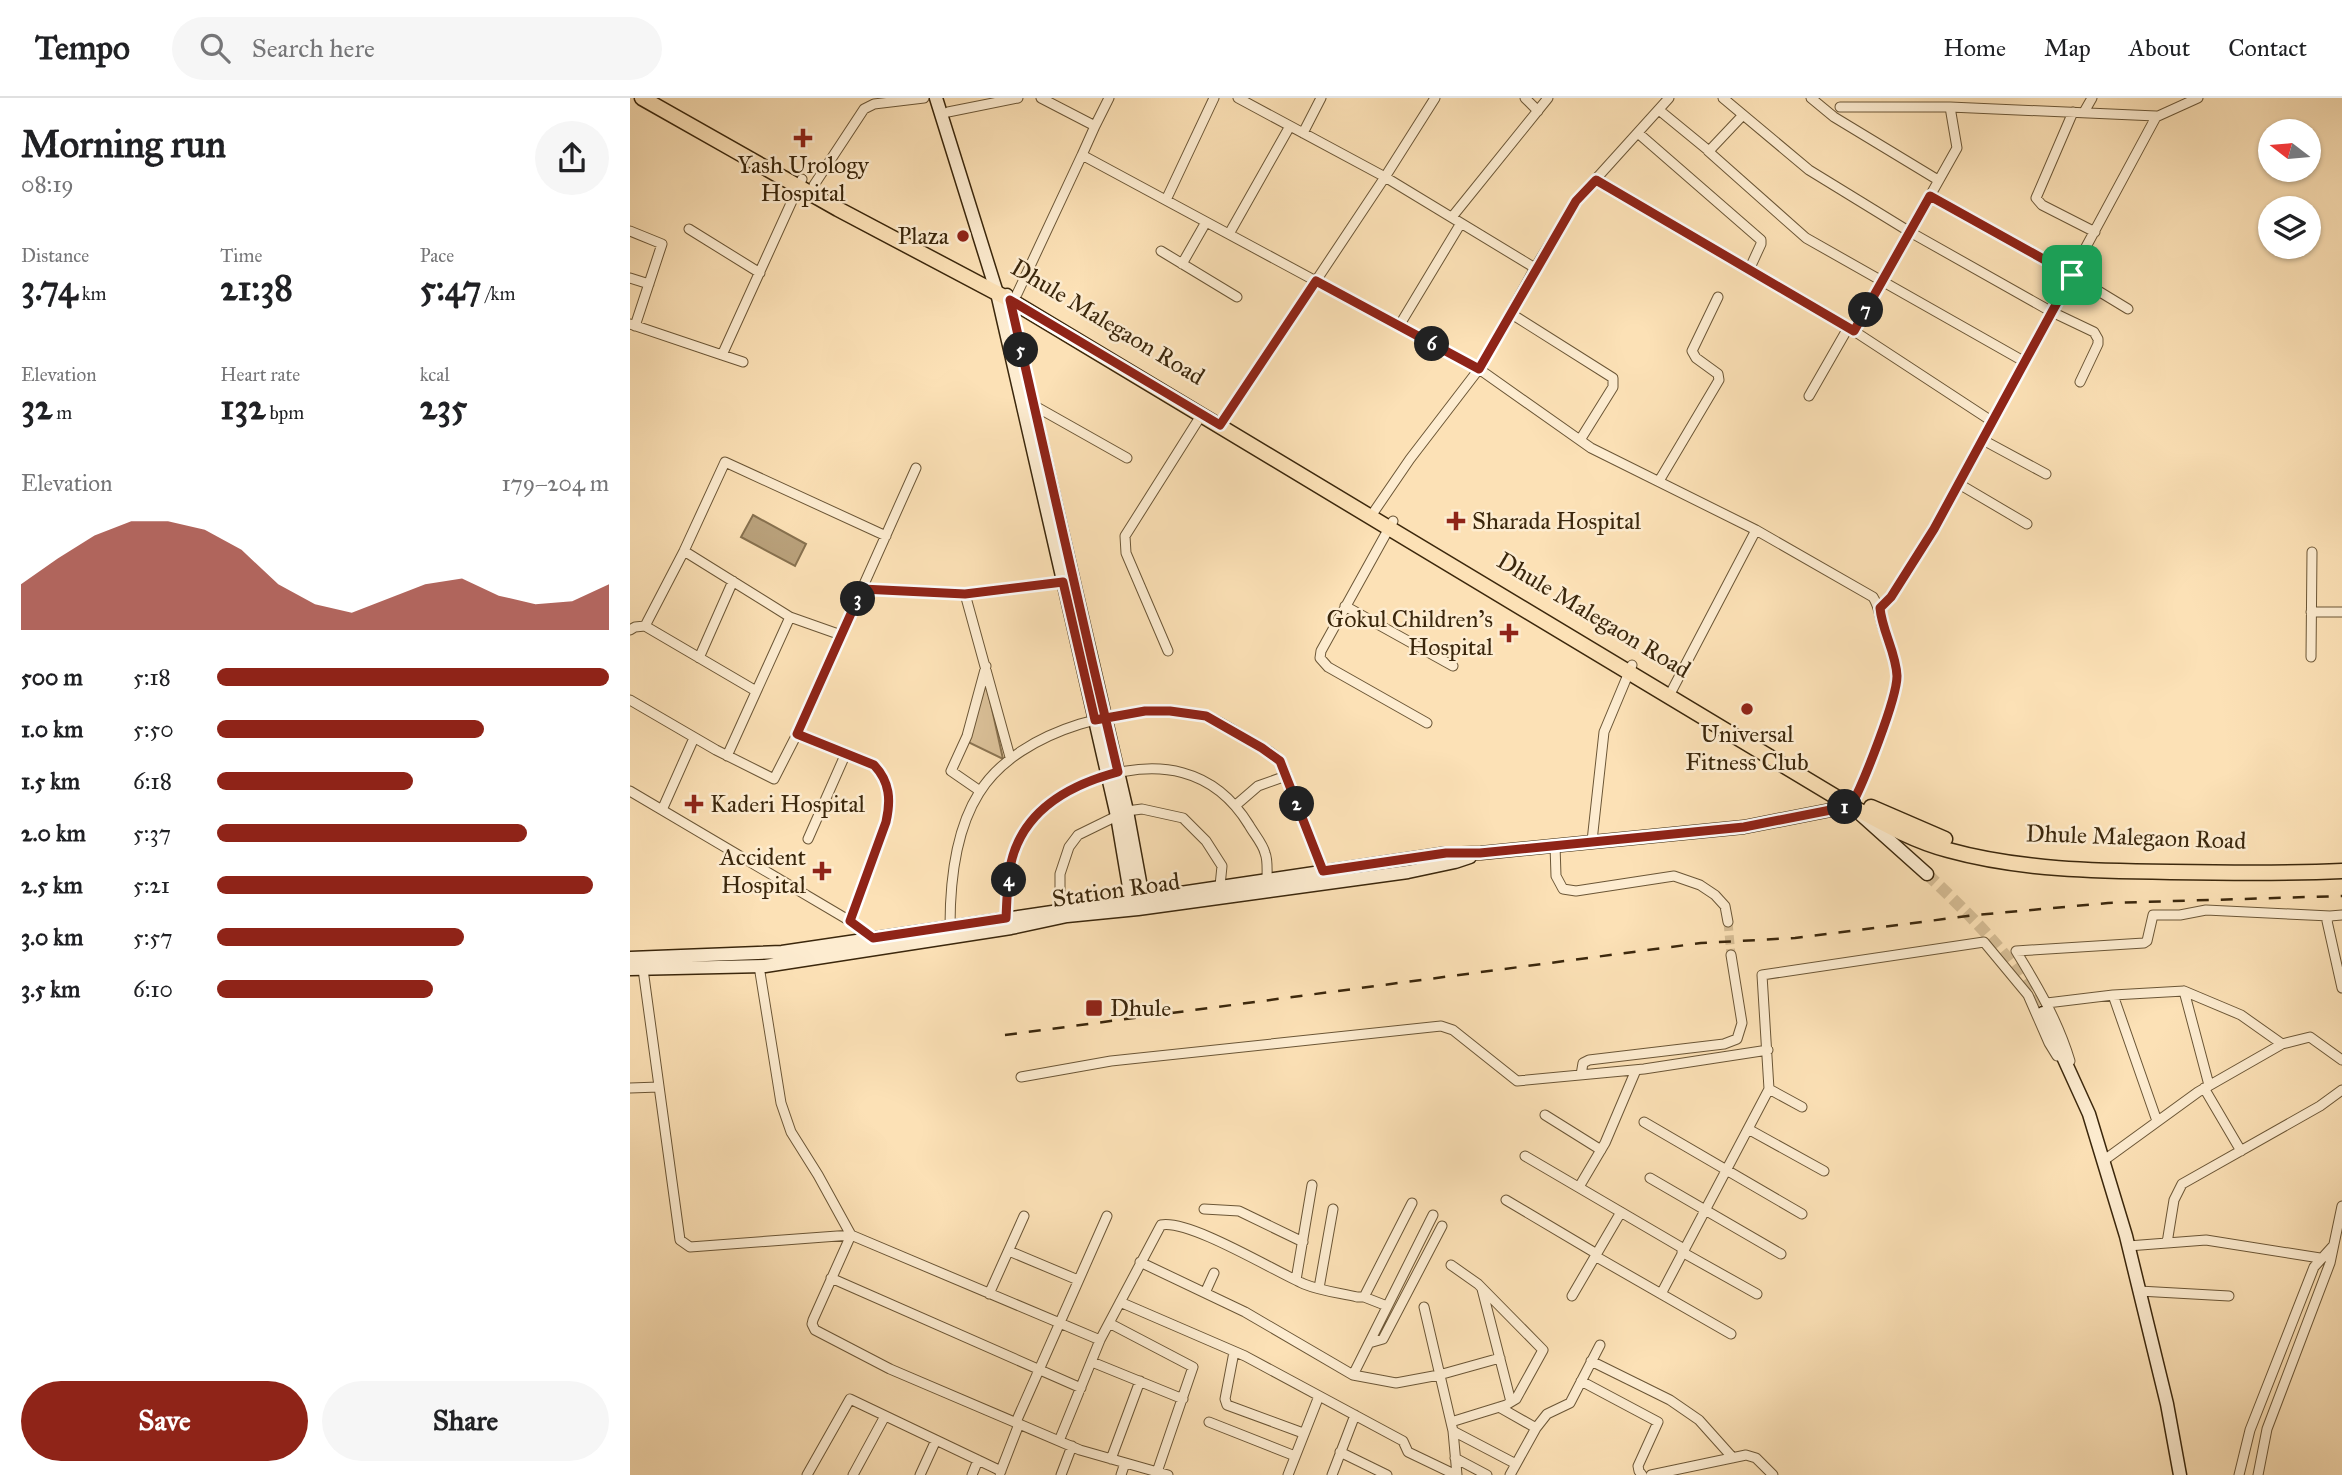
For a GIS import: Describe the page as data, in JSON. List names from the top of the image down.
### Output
{
  "streets": {
    "main road": ["Dhule Malegaon Road", "Station Road"]
  },
  "crossings": [
    ["Dhule Malegaon Road", "Station Road"]
  ],
  "places": {
    "health": [
      "Yash Urology Hospital",
      "Sharada Hospital",
      "Gokul Children's Hospital",
      "Kaderi Hospital",
      "Accident Hospital"
    ],
    "other": ["Plaza", "Universal Fitness Club"],
    "transit": ["Dhule"]
  },
  "north": "left",
  "page": {
    "header": "Tempo",
    "search": "Search here",
    "nav": [
      "Home",
      "Map",
      "About",
      "Contact"
    ],
    "heading": ["Morning run", "08:19"],
    "stats": [
      ["Distance", "3.74 km"],
      ["Time", "21:38"],
      ["Pace", "5:47 /km"],
      ["Elevation", "32 m"],
      ["Heart rate", "132 bpm"],
      ["kcal", "235"]
    ],
    "pins": [
      "7",
      "6",
      "5",
      "3",
      "2",
      "1",
      "4"
    ],
    "chart": ["Elevation", "179–204 m"],
    "list": [
      {
        "name": "500 m",
        "note": "5:18"
      },
      {
        "name": "1.0 km",
        "note": "5:50"
      },
      {
        "name": "1.5 km",
        "note": "6:18"
      },
      {
        "name": "2.0 km",
        "note": "5:37"
      },
      {
        "name": "2.5 km",
        "note": "5:21"
      },
      {
        "name": "3.0 km",
        "note": "5:57"
      },
      {
        "name": "3.5 km",
        "note": "6:10"
      }
    ],
    "buttons": ["Save", "Share"]
  }
}
